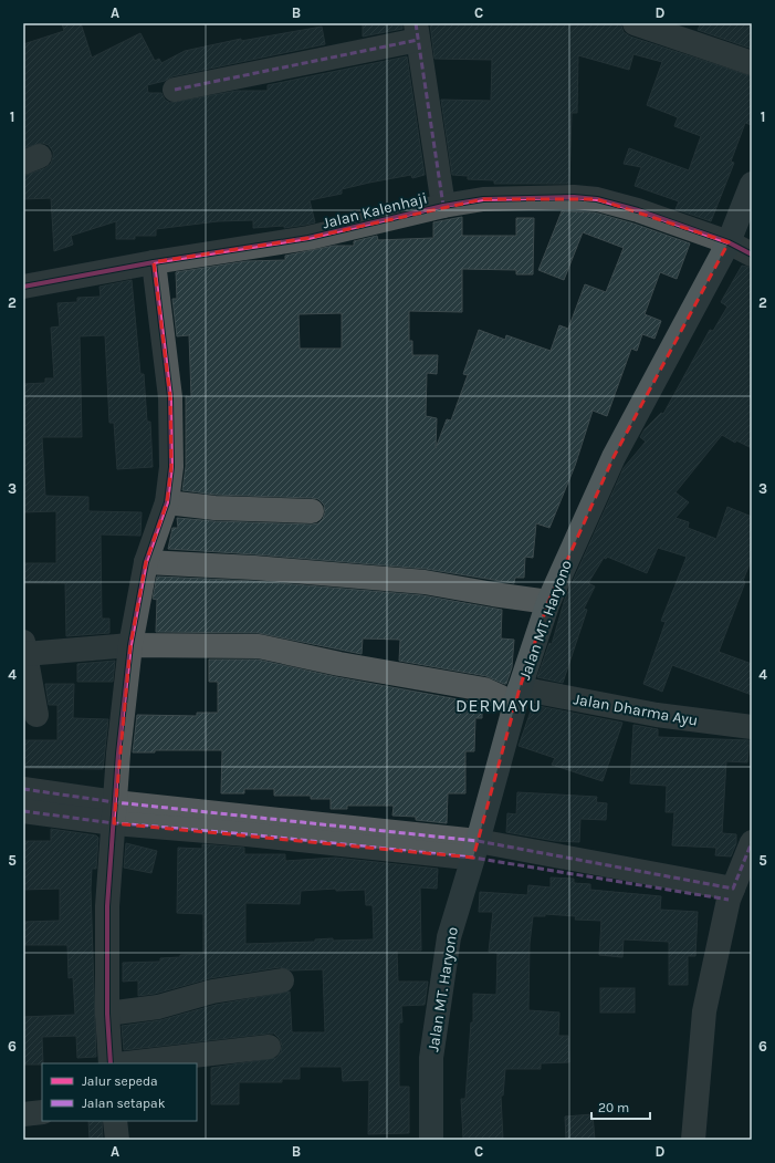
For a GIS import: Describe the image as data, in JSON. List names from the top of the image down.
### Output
{
  "streets": {
    "main road": ["Jalan MT. Haryono"],
    "street": ["Jalan Kalenhaji", "Jalan Dharma Ayu"]
  },
  "crossings": [
    ["Jalan Kalenhaji", "Jalan MT. Haryono"],
    ["Jalan MT. Haryono", "Jalan Dharma Ayu"]
  ],
  "districts": ["DERMAYU"],
  "legend": ["Jalur sepeda", "Jalan setapak"],
  "scale_bar": "20 m",
  "grid": {
    "columns": [
      "A",
      "B",
      "C",
      "D"
    ],
    "rows": [
      "1",
      "2",
      "3",
      "4",
      "5",
      "6"
    ]
  }
}
